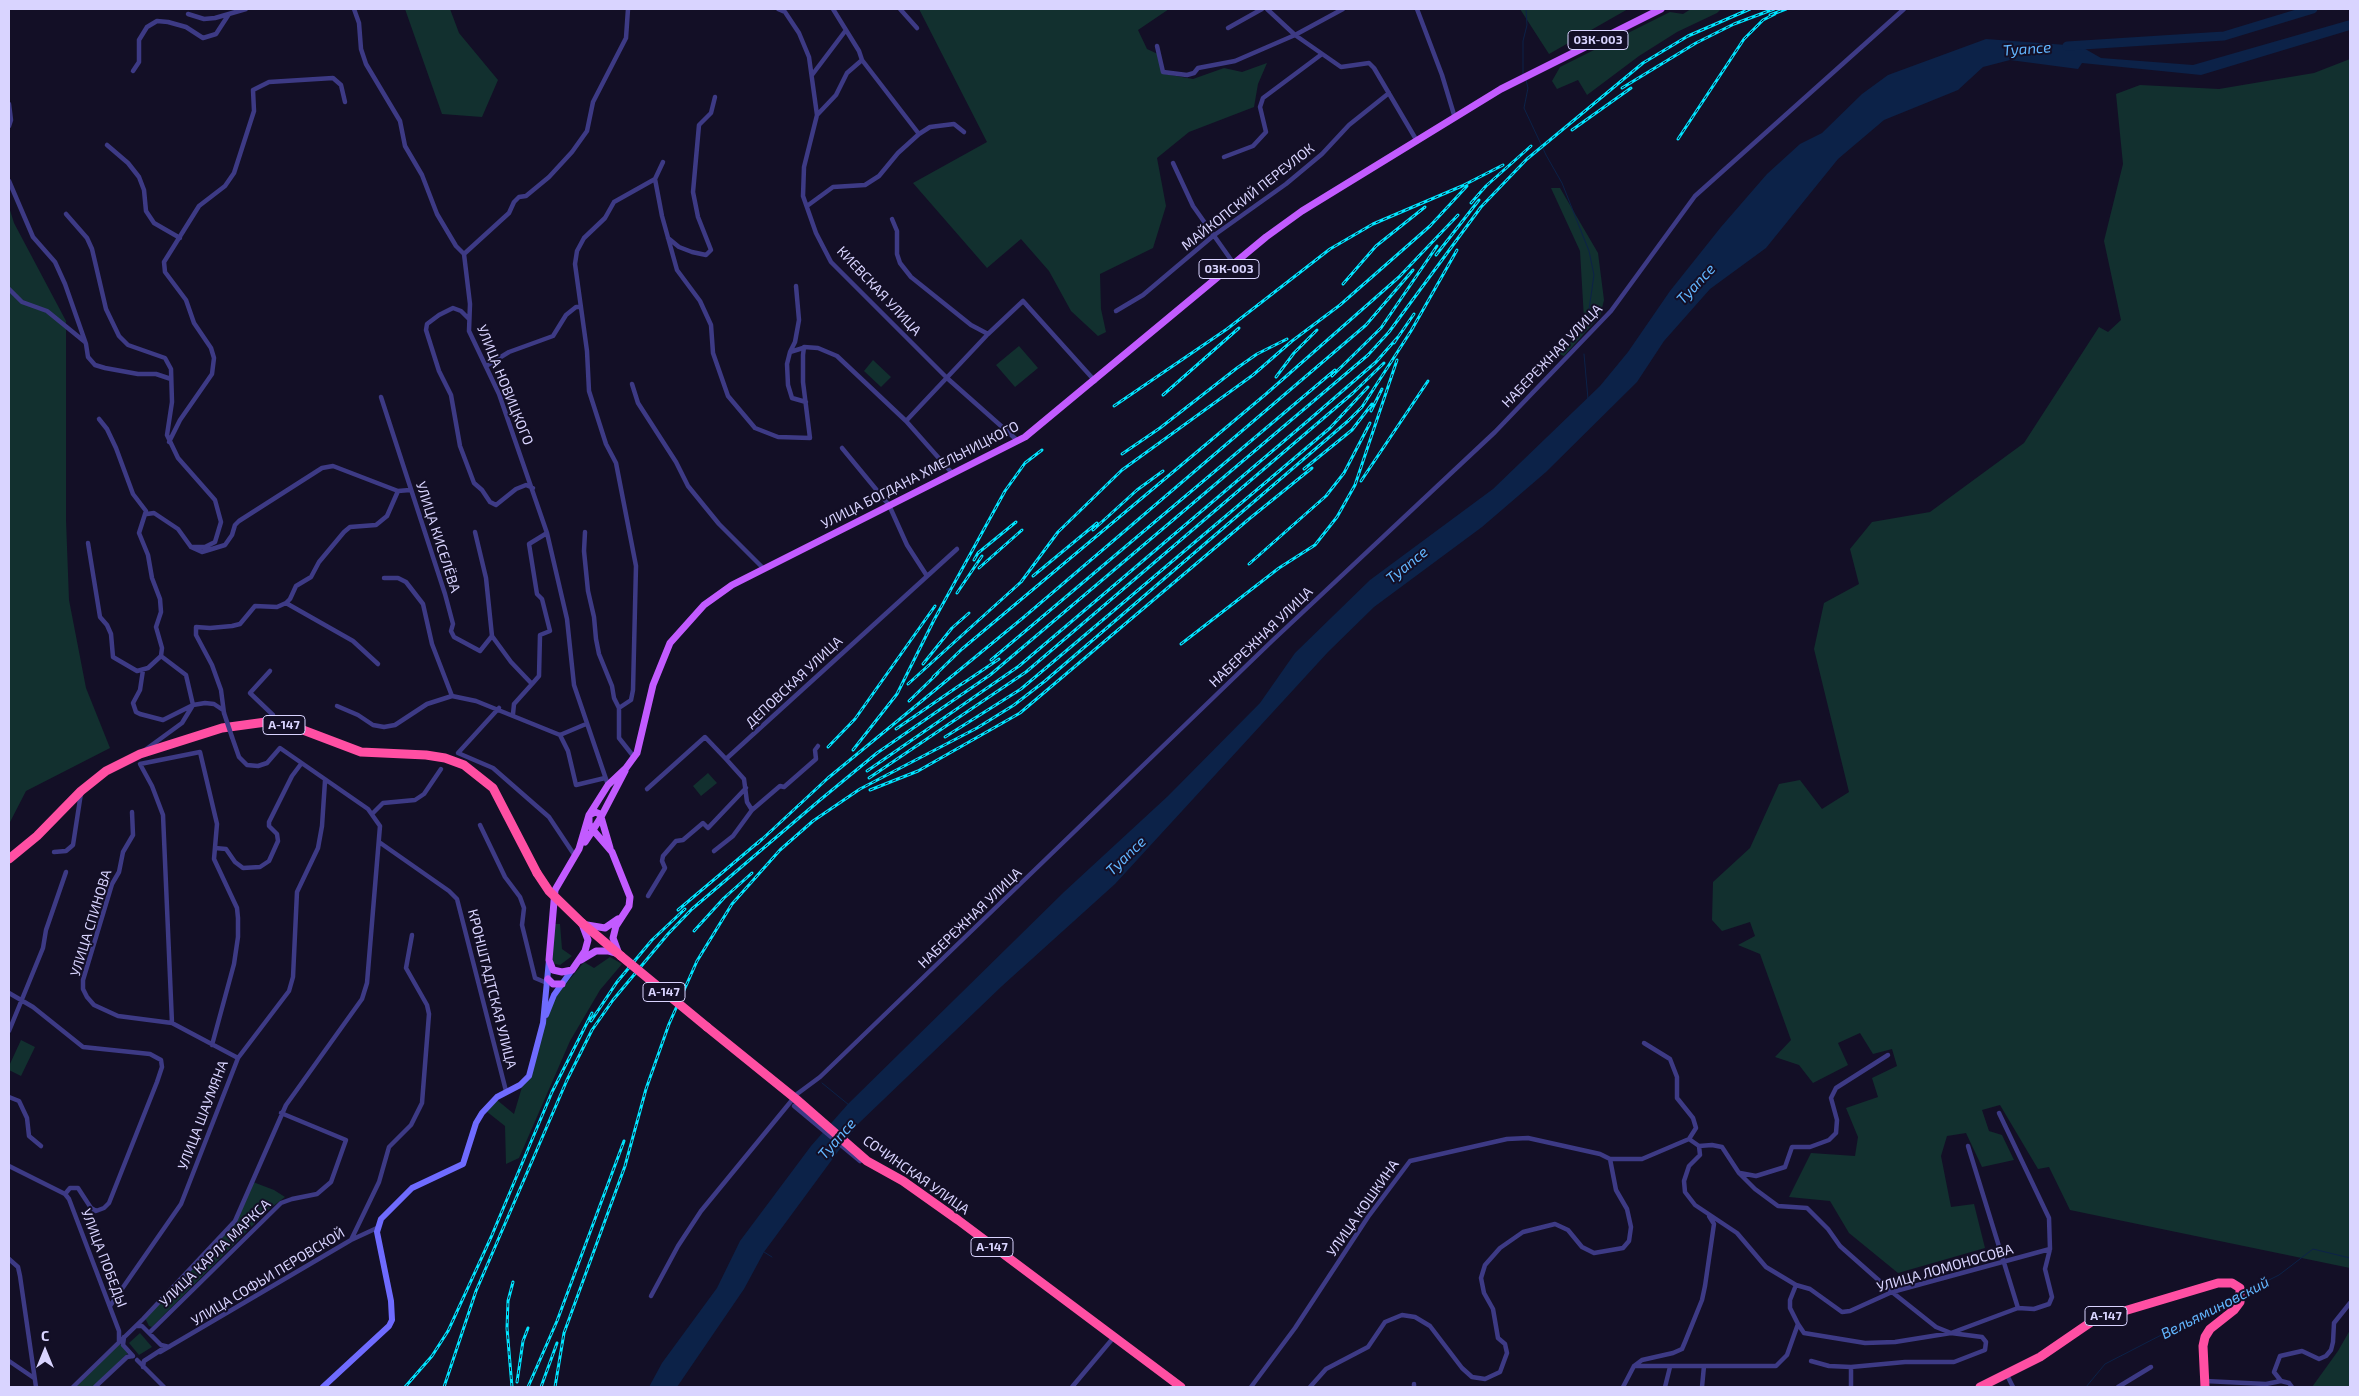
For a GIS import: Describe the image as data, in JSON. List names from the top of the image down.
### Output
{
  "streets": {
    "highway": ["А-147", "СОЧИНСКАЯ УЛИЦА"],
    "main road": ["03К-003", "УЛИЦА БОГДАНА ХМЕЛЬНИЦКОГО"],
    "street": [
      "МАЙКОПСКИЙ ПЕРЕУЛОК",
      "КИЕВСКАЯ УЛИЦА",
      "НАБЕРЕЖНАЯ УЛИЦА",
      "УЛИЦА НОВИЦКОГО",
      "УЛИЦА КИСЕЛЁВА",
      "ДЕПОВСКАЯ УЛИЦА",
      "УЛИЦА СПИНОВА",
      "КРОНШТАДТСКАЯ УЛИЦА",
      "УЛИЦА ШАУМЯНА",
      "УЛИЦА КОШКИНА",
      "УЛИЦА КАРЛА МАРКСА",
      "УЛИЦА ПОБЕДЫ",
      "УЛИЦА ЛОМОНОСОВА",
      "УЛИЦА СОФЬИ ПЕРОВСКОЙ"
    ]
  },
  "crossings": [
    ["03К-003", "УЛИЦА БОГДАНА ХМЕЛЬНИЦКОГО"],
    ["КИЕВСКАЯ УЛИЦА", "УЛИЦА БОГДАНА ХМЕЛЬНИЦКОГО"],
    ["НАБЕРЕЖНАЯ УЛИЦА", "СОЧИНСКАЯ УЛИЦА"],
    ["А-147", "СОЧИНСКАЯ УЛИЦА"],
    ["УЛИЦА СПИНОВА", "УЛИЦА ШАУМЯНА"],
    ["КРОНШТАДТСКАЯ УЛИЦА", "УЛИЦА КАРЛА МАРКСА"],
    ["УЛИЦА ШАУМЯНА", "УЛИЦА ПОБЕДЫ"],
    ["УЛИЦА КАРЛА МАРКСА", "УЛИЦА ПОБЕДЫ"],
    ["УЛИЦА КАРЛА МАРКСА", "УЛИЦА СОФЬИ ПЕРОВСКОЙ"],
    ["УЛИЦА ПОБЕДЫ", "УЛИЦА СОФЬИ ПЕРОВСКОЙ"]
  ],
  "water": ["Туапсе", "Вельяминовский"],
  "north": "top"
}
